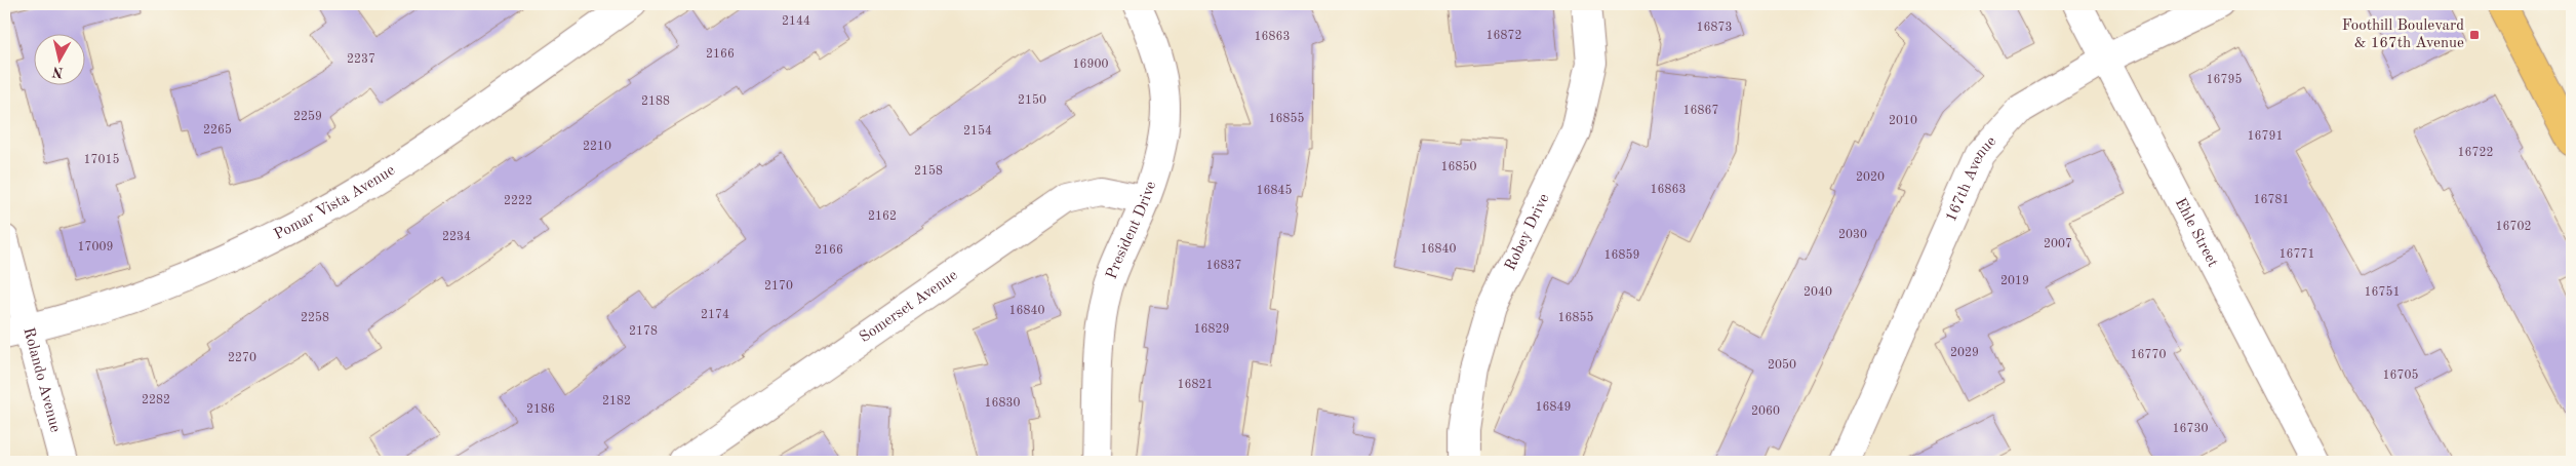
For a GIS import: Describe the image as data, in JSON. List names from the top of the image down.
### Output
{
  "streets": {
    "street": [
      "167th Avenue",
      "Pomar Vista Avenue",
      "President Drive",
      "Robey Drive",
      "Ehle Street",
      "Somerset Avenue",
      "Rolando Avenue"
    ]
  },
  "crossings": [
    ["167th Avenue", "Ehle Street"],
    ["Pomar Vista Avenue", "Rolando Avenue"],
    ["President Drive", "Somerset Avenue"]
  ],
  "places": {
    "transit": ["Foothill Boulevard & 167th Avenue"]
  },
  "house_numbers": [
    "2144",
    "16873",
    "16872",
    "16863",
    "2166",
    "2237",
    "16900",
    "16795",
    "2150",
    "2188",
    "16867",
    "2259",
    "16855",
    "2010",
    "2265",
    "2154",
    "16791",
    "2210",
    "16722",
    "17015",
    "16850",
    "2158",
    "2020",
    "16863",
    "16845",
    "16781",
    "2222",
    "2162",
    "16702",
    "2030",
    "2234",
    "2007",
    "17009",
    "16840",
    "2166",
    "16771",
    "16859",
    "16837",
    "2019",
    "2170",
    "2040",
    "16751",
    "16840",
    "2174",
    "2258",
    "16855",
    "16829",
    "2178",
    "2029",
    "16770",
    "2270",
    "2050",
    "16705",
    "16821",
    "2282",
    "2182",
    "16830",
    "16849",
    "2186",
    "2060",
    "16730"
  ],
  "north": "bottom"
}
